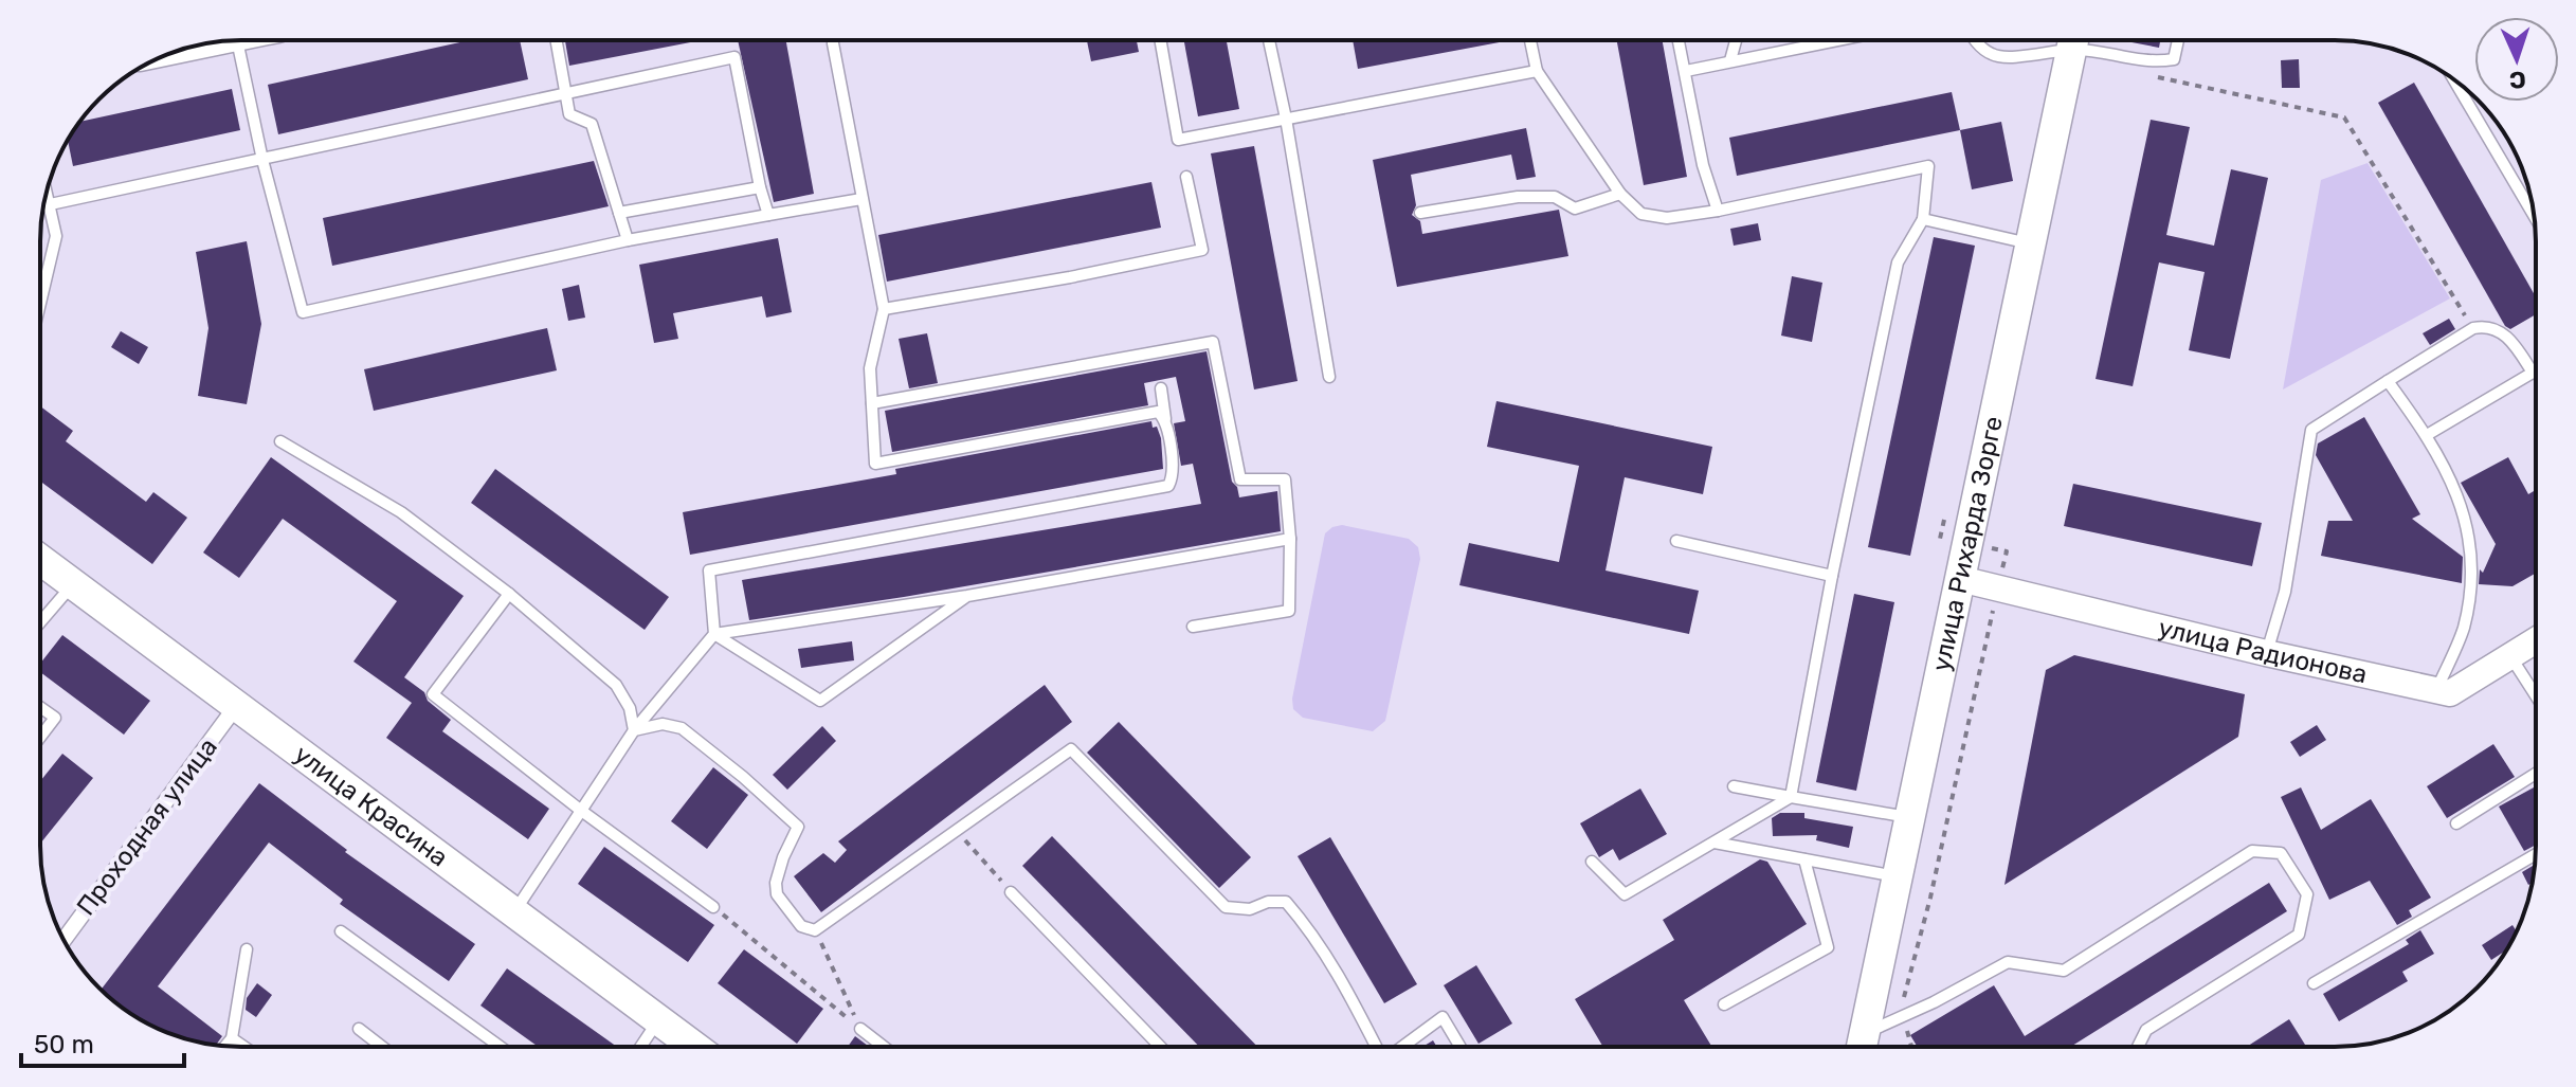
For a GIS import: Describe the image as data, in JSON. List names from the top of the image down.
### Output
{
  "streets": {
    "main road": ["улица Рихарда Зорге", "улица Красина"],
    "street": ["улица Радионова", "Проходная улица"]
  },
  "crossings": [
    ["улица Рихарда Зорге", "улица Радионова"],
    ["улица Красина", "Проходная улица"]
  ],
  "scale_bar": "50 m",
  "north": "bottom"
}
